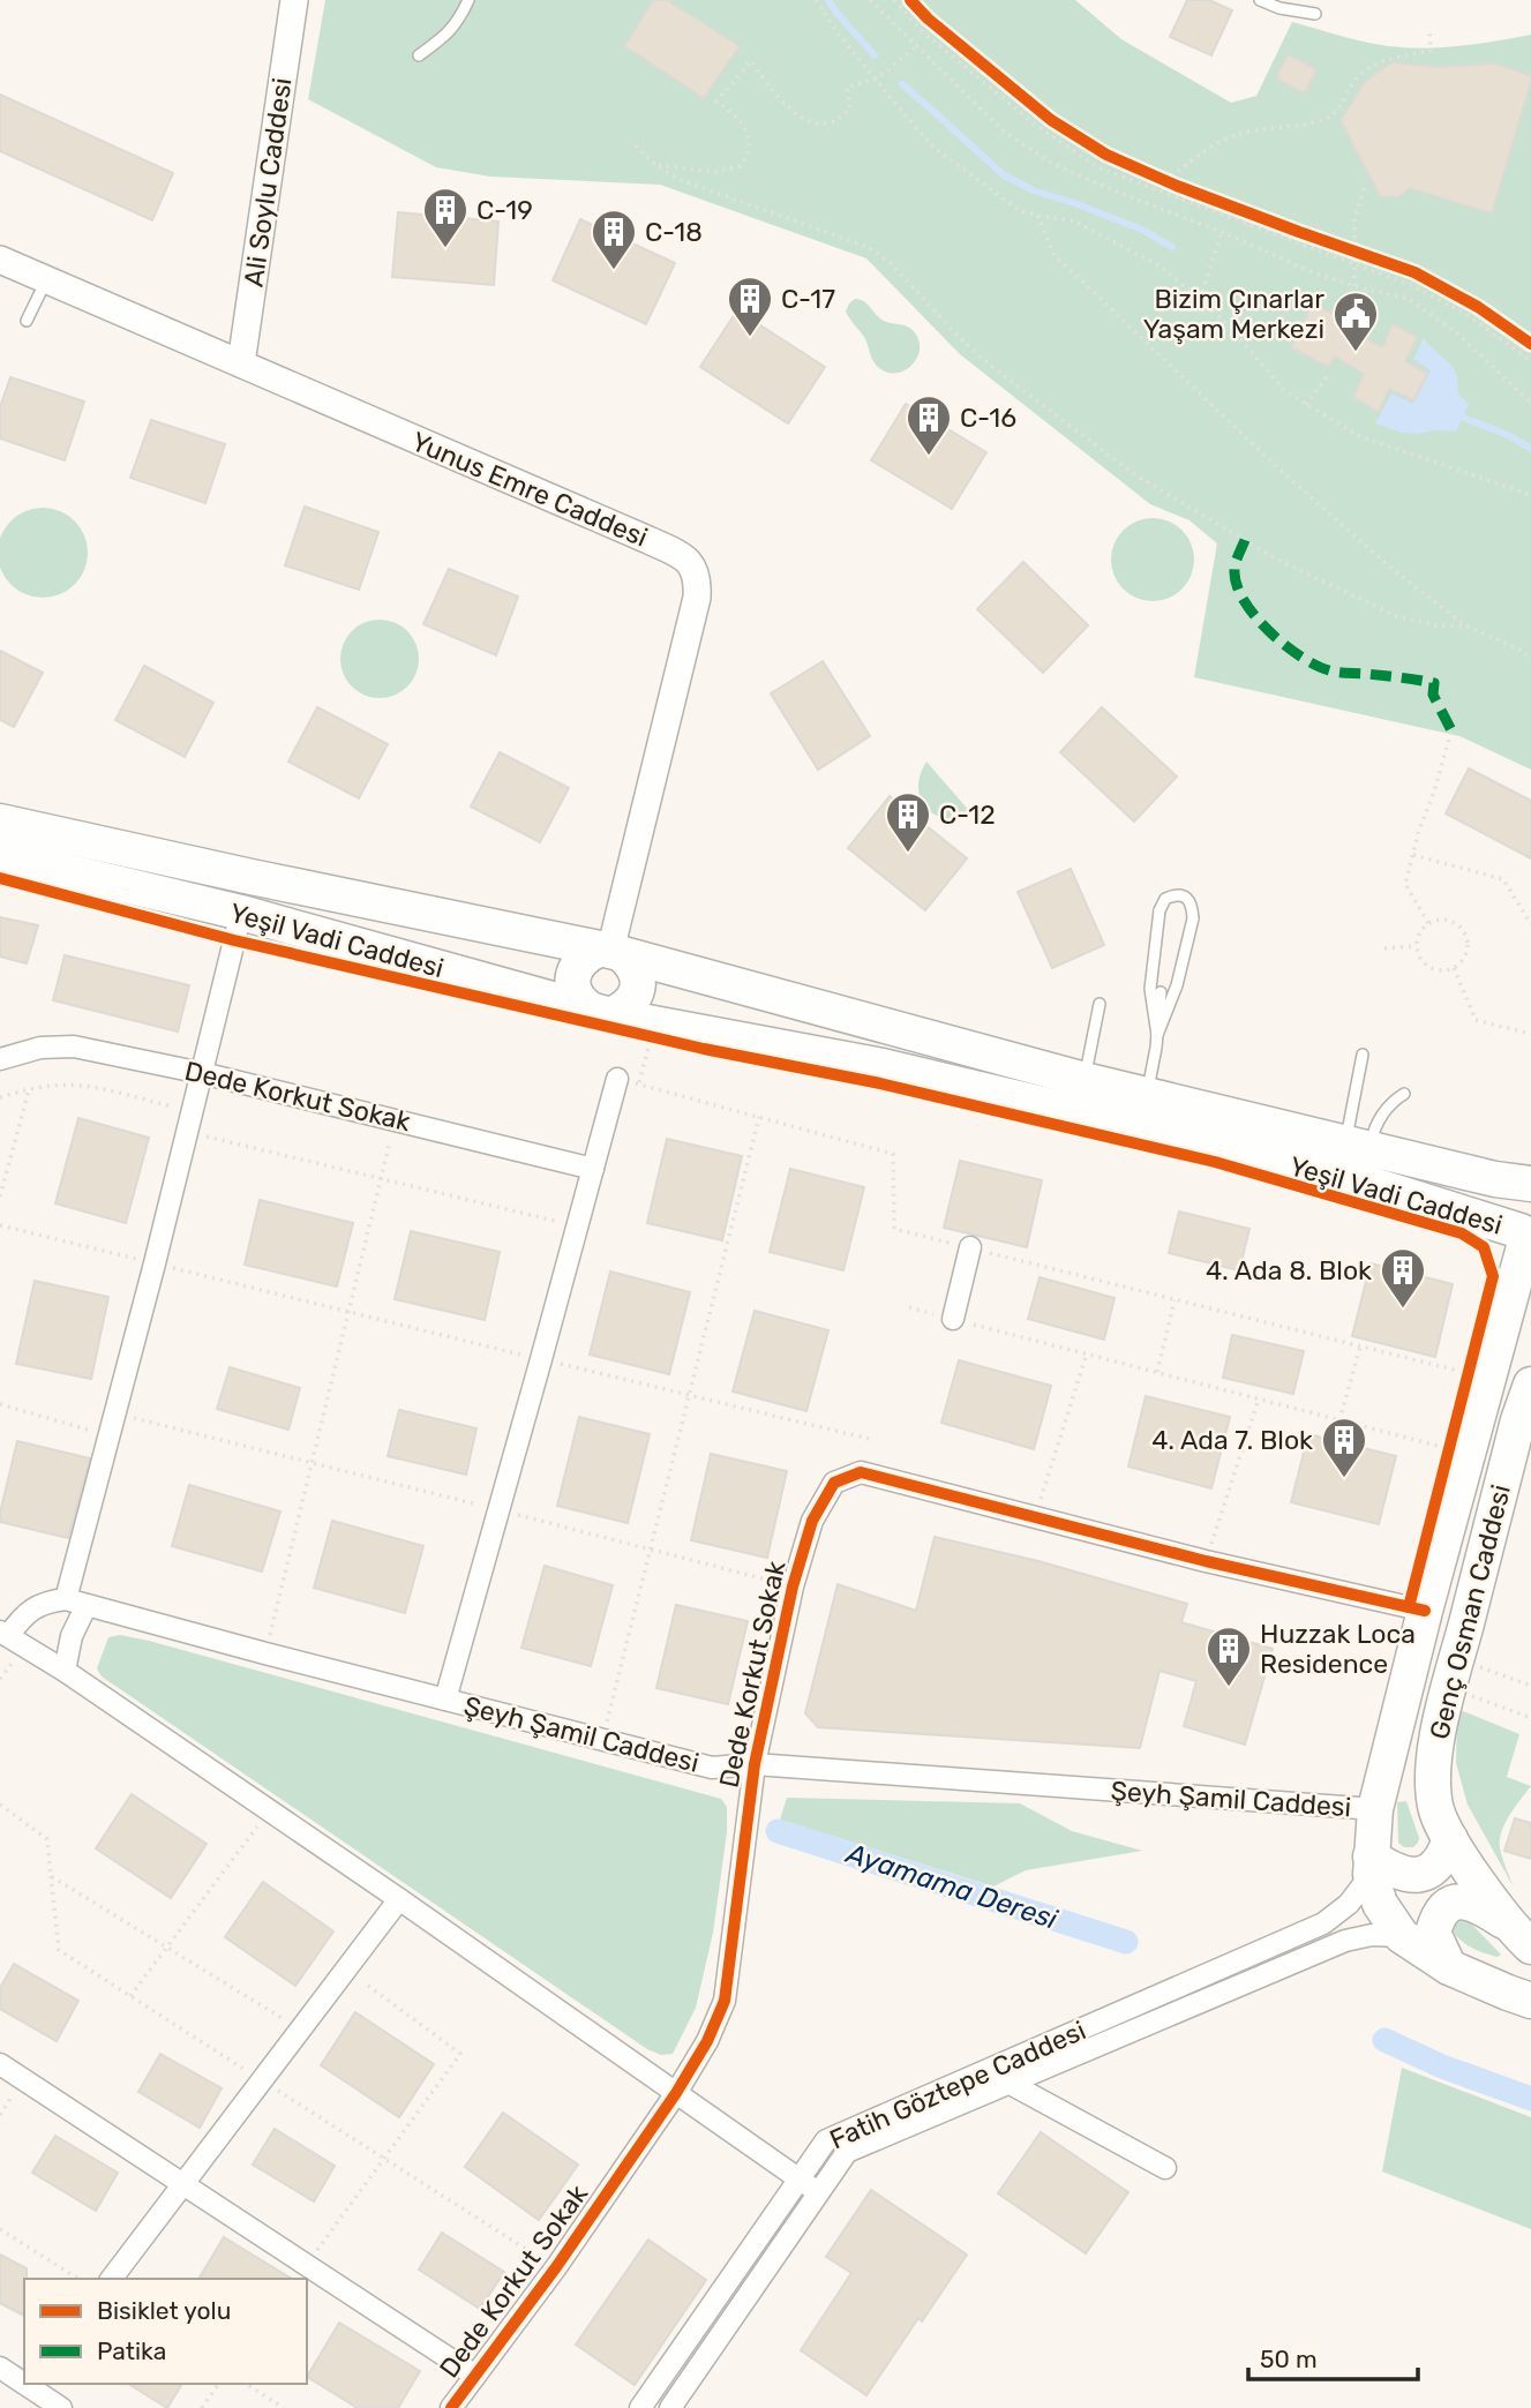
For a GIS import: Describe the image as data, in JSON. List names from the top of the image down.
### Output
{
  "streets": {
    "main road": ["Yeşil Vadi Caddesi", "Genç Osman Caddesi"],
    "street": [
      "Ali Soylu Caddesi",
      "Yunus Emre Caddesi",
      "Dede Korkut Sokak",
      "Şeyh Şamil Caddesi",
      "Fatih Göztepe Caddesi"
    ]
  },
  "crossings": [
    ["Ali Soylu Caddesi", "Yunus Emre Caddesi"],
    ["Yunus Emre Caddesi", "Yeşil Vadi Caddesi"],
    ["Yeşil Vadi Caddesi", "Genç Osman Caddesi"],
    ["Dede Korkut Sokak", "Genç Osman Caddesi"],
    ["Dede Korkut Sokak", "Şeyh Şamil Caddesi"],
    ["Genç Osman Caddesi", "Şeyh Şamil Caddesi"],
    ["Genç Osman Caddesi", "Fatih Göztepe Caddesi"]
  ],
  "water": ["Ayamama Deresi"],
  "places": {
    "building": [
      "C-19",
      "C-18",
      "C-17",
      "C-16",
      "C-12",
      "4. Ada 8. Blok",
      "4. Ada 7. Blok",
      "Huzzak Loca Residence"
    ],
    "public building": ["Bizim Çınarlar Yaşam Merkezi"]
  },
  "legend": ["Bisiklet yolu", "Patika"],
  "scale_bar": "50 m"
}
